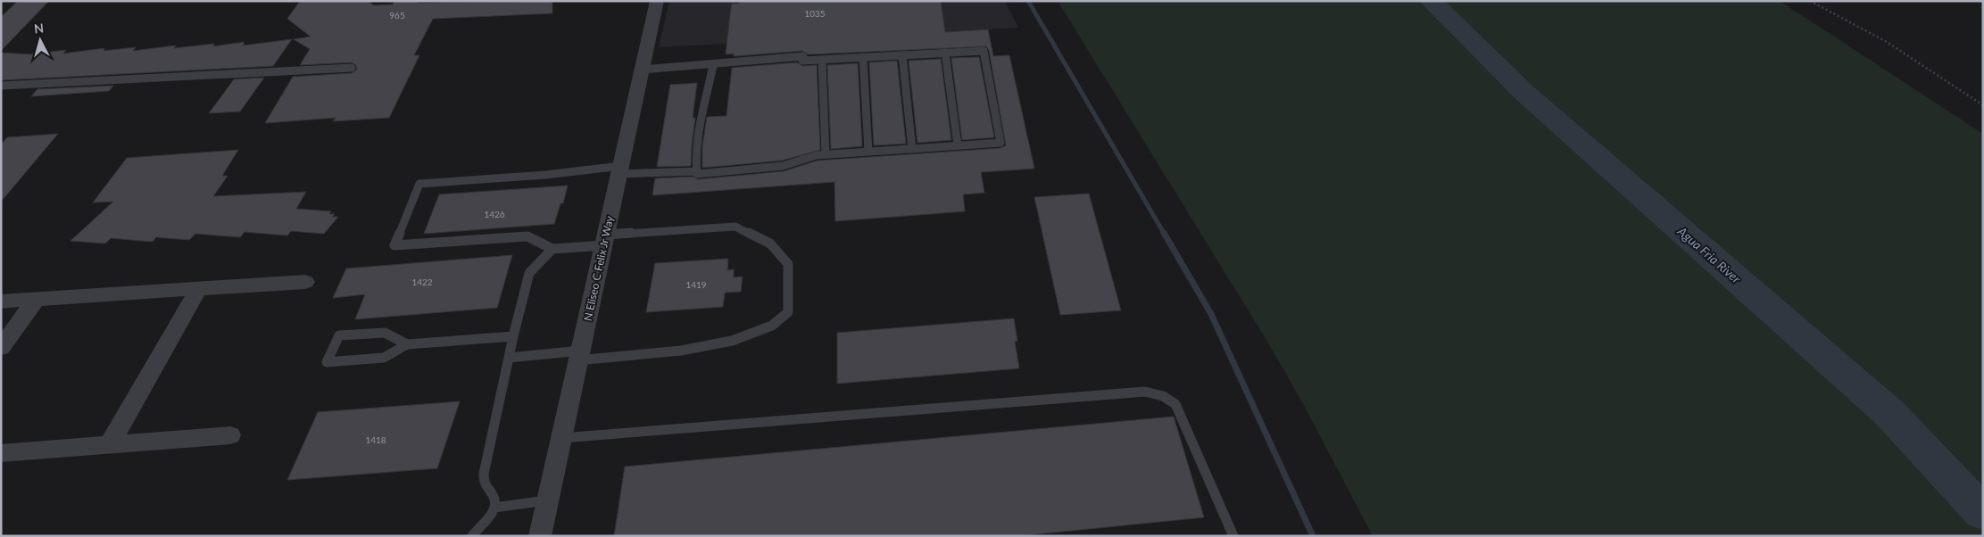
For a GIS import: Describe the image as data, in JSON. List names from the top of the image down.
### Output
{
  "streets": {
    "street": ["N Eliseo C Felix Jr Way"]
  },
  "water": ["Agua Fria River"],
  "house_numbers": [
    "1035",
    "965",
    "1426",
    "1422",
    "1419",
    "1418"
  ],
  "north": "top"
}
